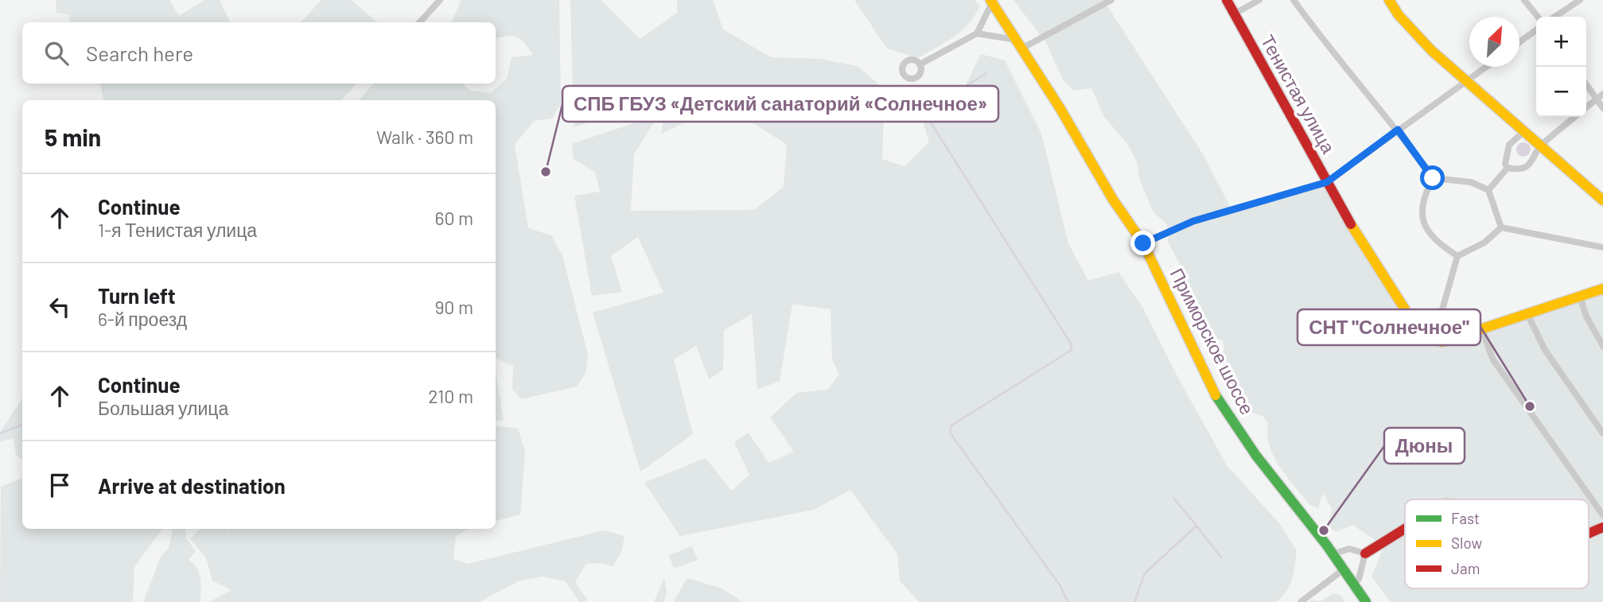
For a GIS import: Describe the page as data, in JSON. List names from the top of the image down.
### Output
{
  "streets": {
    "street": ["Тенистая улица", "Приморское шоссе"]
  },
  "places": ["СПБ ГБУЗ «Детский санаторий «Солнечное»", "СНТ \"Солнечное\"", "Дюны"],
  "legend": ["Fast", "Slow", "Jam"],
  "north": "top right",
  "page": {
    "map_buttons": ["+", "−"],
    "search": "Search here",
    "heading": ["5 min", "Walk · 360 m"],
    "list": [
      ["Continue", "1-я Тенистая улица", "60 m"],
      ["Turn left", "6-й проезд", "90 m"],
      ["Continue", "Большая улица", "210 m"],
      "Arrive at destination"
    ]
  }
}
